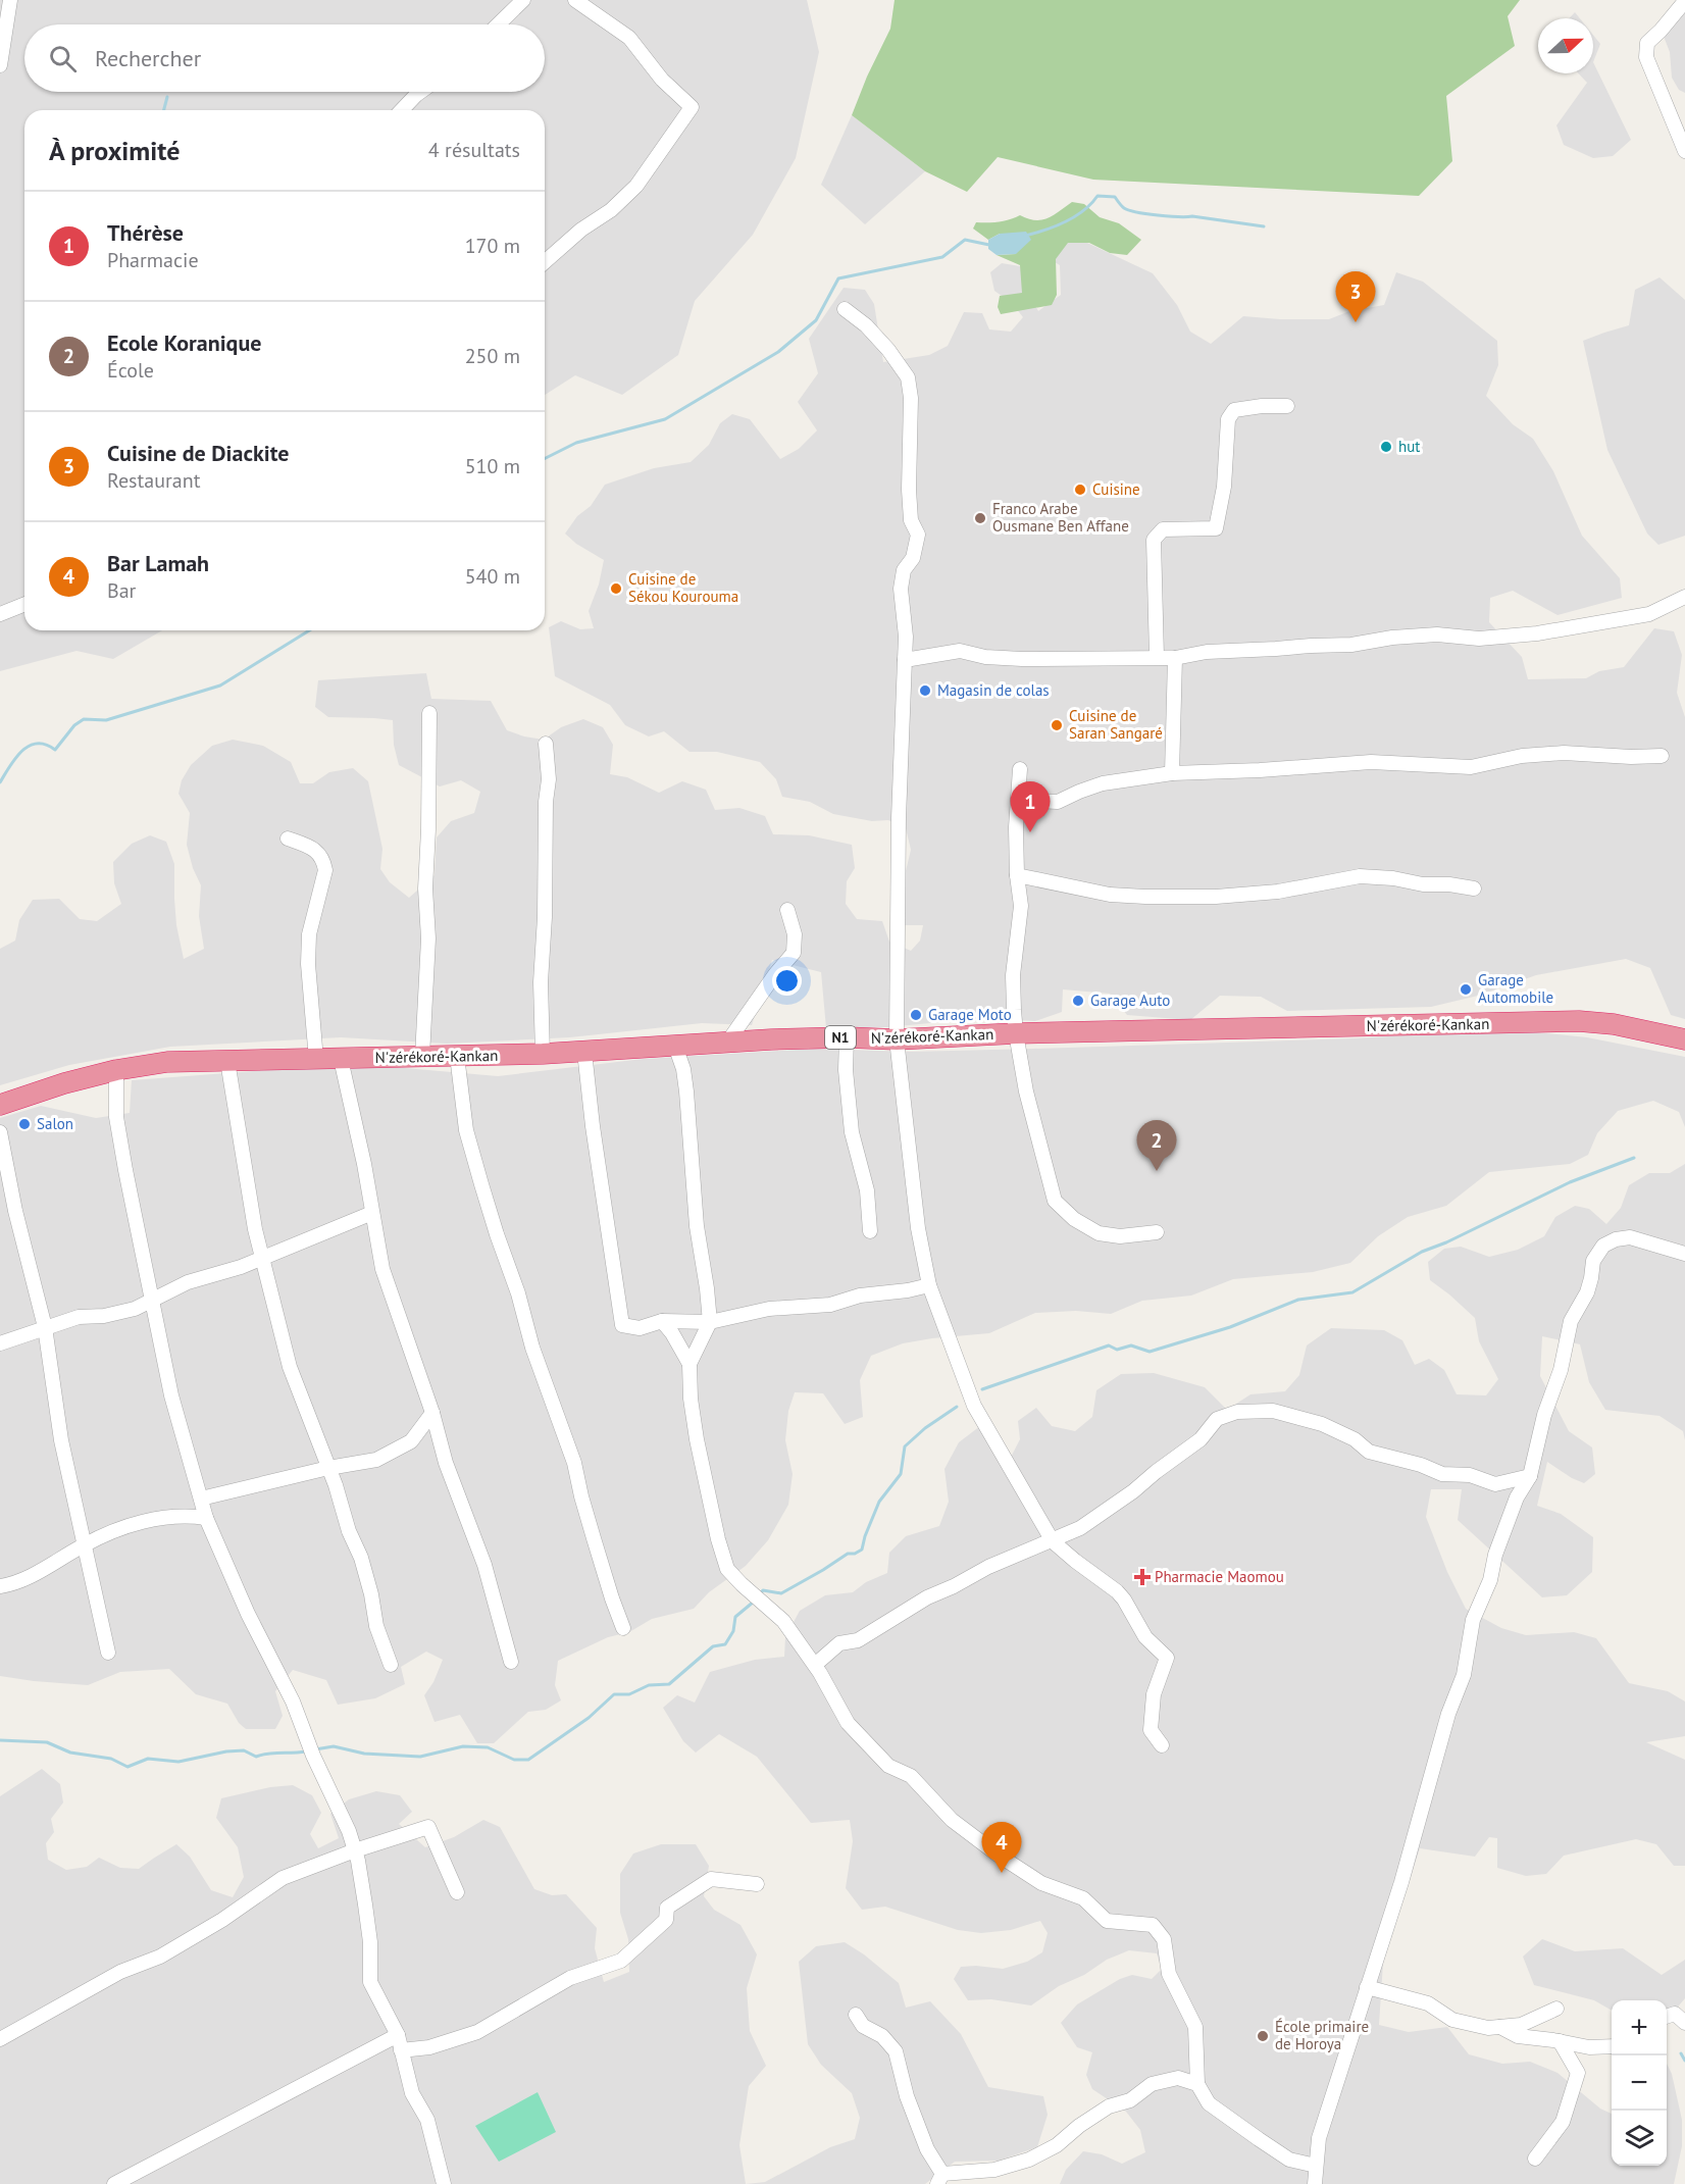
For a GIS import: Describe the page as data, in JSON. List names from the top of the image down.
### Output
{
  "streets": {
    "highway": ["N'zérékoré-Kankan", "N1"]
  },
  "places": {
    "other": [
      "hut",
      "Cuisine",
      "Franco Arabe Ousmane Ben Affane",
      "Cuisine de Sékou Kourouma",
      "Magasin de colas",
      "Cuisine de Saran Sangaré",
      "Garage Automobile",
      "Garage Auto",
      "Garage Moto",
      "Salon",
      "École primaire de Horoya"
    ],
    "health": ["Pharmacie Maomou"]
  },
  "north": "right",
  "page": {
    "search": "Rechercher",
    "heading": ["À proximité", "4 résultats"],
    "list": [
      {
        "mark": "1",
        "name": "Thérèse",
        "note": "Pharmacie",
        "value": "170 m"
      },
      {
        "mark": "2",
        "name": "Ecole Koranique",
        "note": "École",
        "value": "250 m"
      },
      {
        "mark": "3",
        "name": "Cuisine de Diackite",
        "note": "Restaurant",
        "value": "510 m"
      },
      {
        "mark": "4",
        "name": "Bar Lamah",
        "note": "Bar",
        "value": "540 m"
      }
    ],
    "pins": [
      "3",
      "1",
      "2",
      "4"
    ],
    "map_buttons": ["+", "−"]
  }
}
